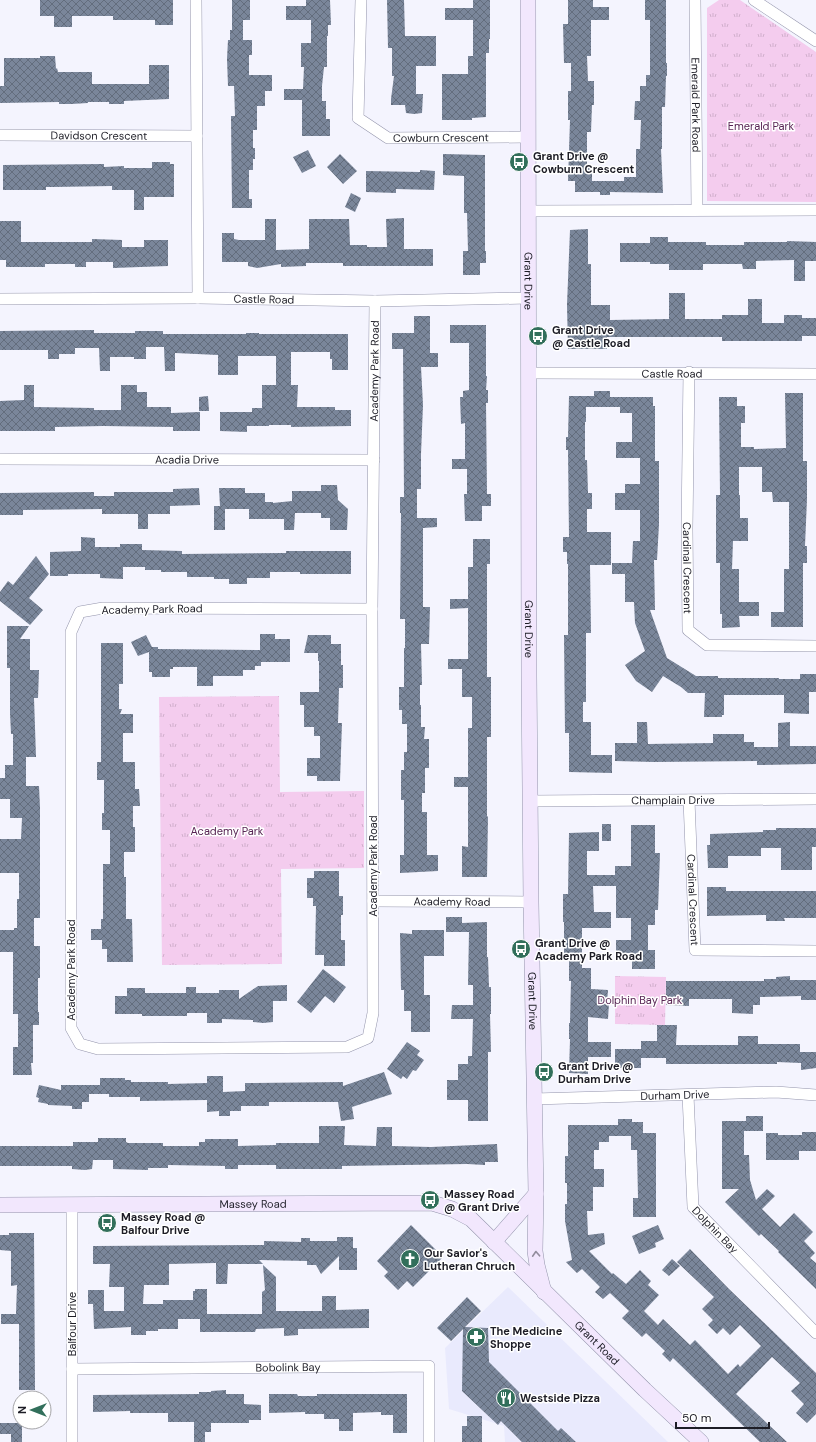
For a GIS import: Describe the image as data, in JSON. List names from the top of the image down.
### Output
{
  "streets": {
    "street": [
      "Emerald Park Road",
      "Davidson Crescent",
      "Cowburn Crescent",
      "Grant Drive",
      "Castle Road",
      "Academy Park Road",
      "Acadia Drive",
      "Cardinal Crescent",
      "Champlain Drive",
      "Academy Road",
      "Durham Drive",
      "Massey Road",
      "Dolphin Bay",
      "Balfour Drive",
      "Grant Road",
      "Bobolink Bay"
    ]
  },
  "crossings": [
    ["Cowburn Crescent", "Grant Drive"],
    ["Grant Drive", "Castle Road"],
    ["Grant Drive", "Champlain Drive"],
    ["Grant Drive", "Academy Road"],
    ["Grant Drive", "Durham Drive"],
    ["Grant Drive", "Grant Road"],
    ["Castle Road", "Academy Park Road"],
    ["Castle Road", "Cardinal Crescent"],
    ["Academy Park Road", "Acadia Drive"],
    ["Academy Park Road", "Academy Road"],
    ["Cardinal Crescent", "Champlain Drive"],
    ["Durham Drive", "Dolphin Bay"],
    ["Massey Road", "Balfour Drive"],
    ["Massey Road", "Grant Road"],
    ["Balfour Drive", "Bobolink Bay"]
  ],
  "parks": ["Emerald Park", "Academy Park", "Dolphin Bay Park"],
  "places": {
    "bus stop": [
      "Grant Drive @ Cowburn Crescent",
      "Grant Drive @ Castle Road",
      "Grant Drive @ Academy Park Road",
      "Grant Drive @ Durham Drive",
      "Massey Road @ Grant Drive",
      "Massey Road @ Balfour Drive"
    ],
    "church": ["Our Savior's Lutheran Chruch"],
    "pharmacy": ["The Medicine Shoppe"],
    "restaurant": ["Westside Pizza"]
  },
  "scale_bar": "50 m",
  "north": "left"
}
